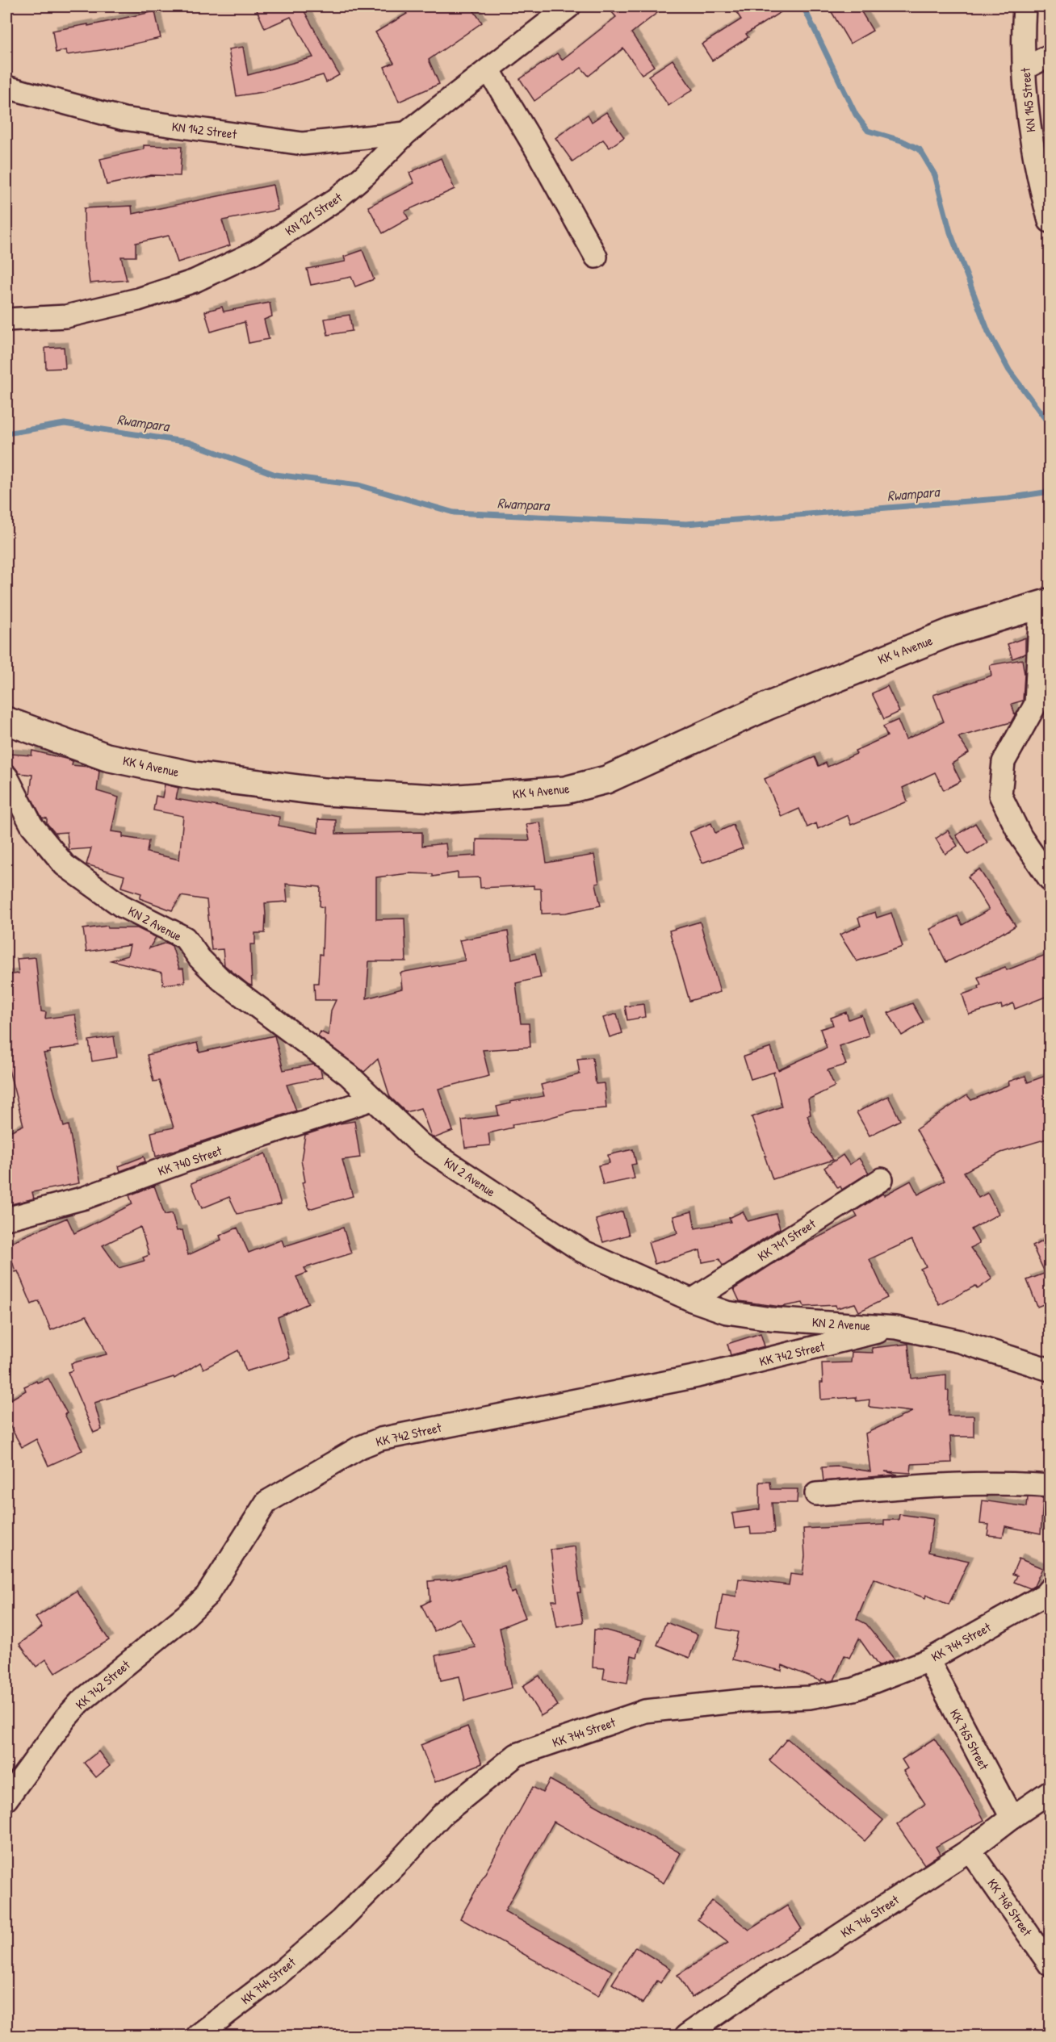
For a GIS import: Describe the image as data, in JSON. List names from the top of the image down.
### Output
{
  "streets": {
    "main road": ["KK 4 Avenue"],
    "street": [
      "KN 145 Street",
      "KN 142 Street",
      "KN 121 Street",
      "KN 2 Avenue",
      "KK 740 Street",
      "KK 741 Street",
      "KK 742 Street",
      "KK 744 Street",
      "KK 765 Street",
      "KK 748 Street",
      "KK 746 Street"
    ]
  },
  "crossings": [
    ["KN 142 Street", "KN 121 Street"],
    ["KN 2 Avenue", "KK 740 Street"],
    ["KN 2 Avenue", "KK 741 Street"],
    ["KN 2 Avenue", "KK 742 Street"],
    ["KK 744 Street", "KK 765 Street"],
    ["KK 765 Street", "KK 746 Street"],
    ["KK 748 Street", "KK 746 Street"]
  ],
  "water": ["Rwampara"]
}
